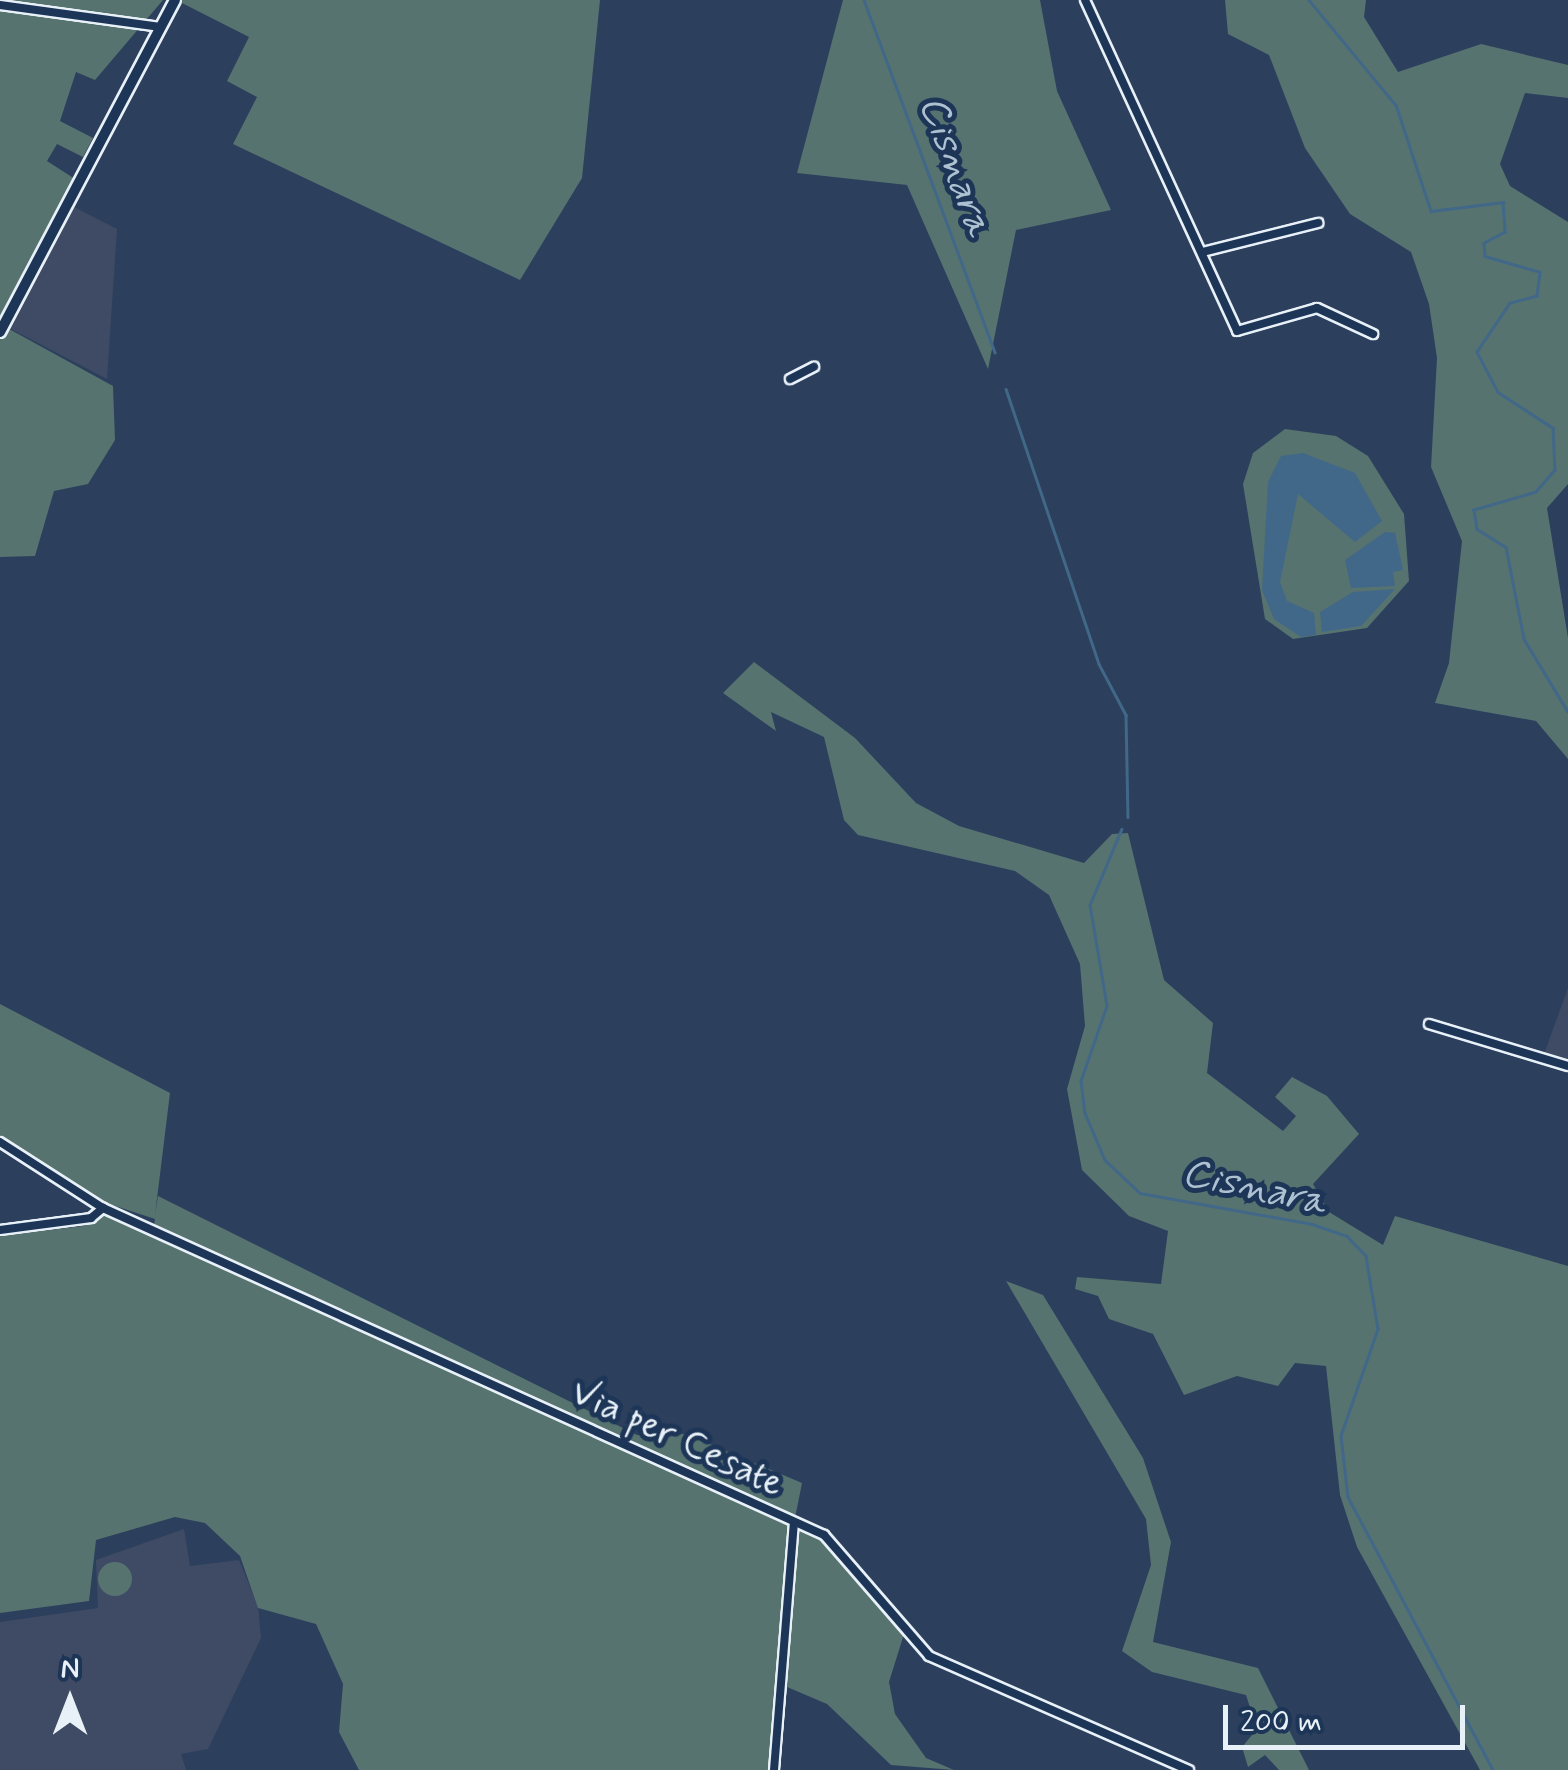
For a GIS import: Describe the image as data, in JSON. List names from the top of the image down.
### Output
{
  "streets": {
    "street": ["Via per Cesate"]
  },
  "water": ["Cisnara"],
  "scale_bar": "200 m",
  "north": "top"
}
